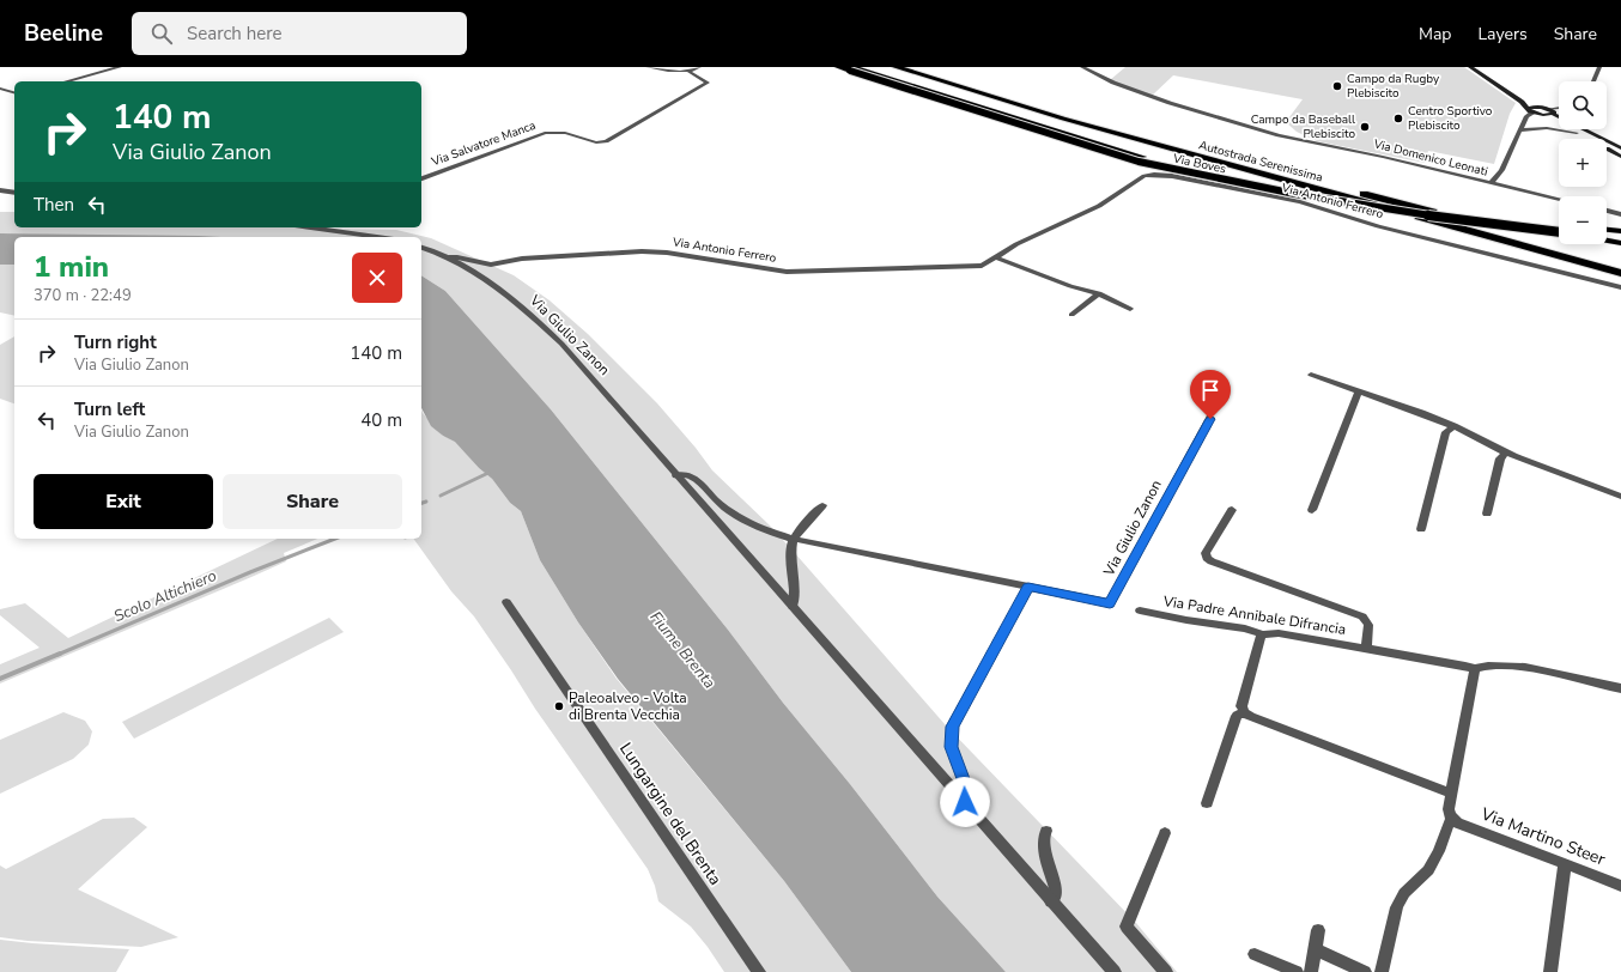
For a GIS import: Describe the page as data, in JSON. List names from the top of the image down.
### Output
{
  "streets": {
    "highway": ["Autostrada Serenissima", "Via Boves"],
    "street": [
      "Via Salvatore Manca",
      "Via Domenico Leonati",
      "Via Antonio Ferrero",
      "Via Giulio Zanon",
      "Via Padre Annibale Difrancia",
      "Lungargine del Brenta",
      "Via Martino Steer"
    ]
  },
  "crossings": [
    ["Via Antonio Ferrero", "Via Giulio Zanon"]
  ],
  "water": ["Scolo Altichiero", "Fiume Brenta"],
  "places": [
    "Campo da Rugby Plebiscito",
    "Centro Sportivo Plebiscito",
    "Campo da Baseball Plebiscito",
    "Paleoalveo - Volta di Brenta Vecchia"
  ],
  "page": {
    "header": "Beeline",
    "search": "Search here",
    "nav": ["Map", "Layers", "Share"],
    "map_buttons": ["+", "−"],
    "turn": ["140 m", "Via Giulio Zanon"],
    "then": "Then",
    "heading": ["1 min", "370 m · 22:49"],
    "list": [
      {
        "name": "Turn right",
        "note": "Via Giulio Zanon",
        "value": "140 m"
      },
      {
        "name": "Turn left",
        "note": "Via Giulio Zanon",
        "value": "40 m"
      }
    ],
    "buttons": ["Exit", "Share"]
  }
}
